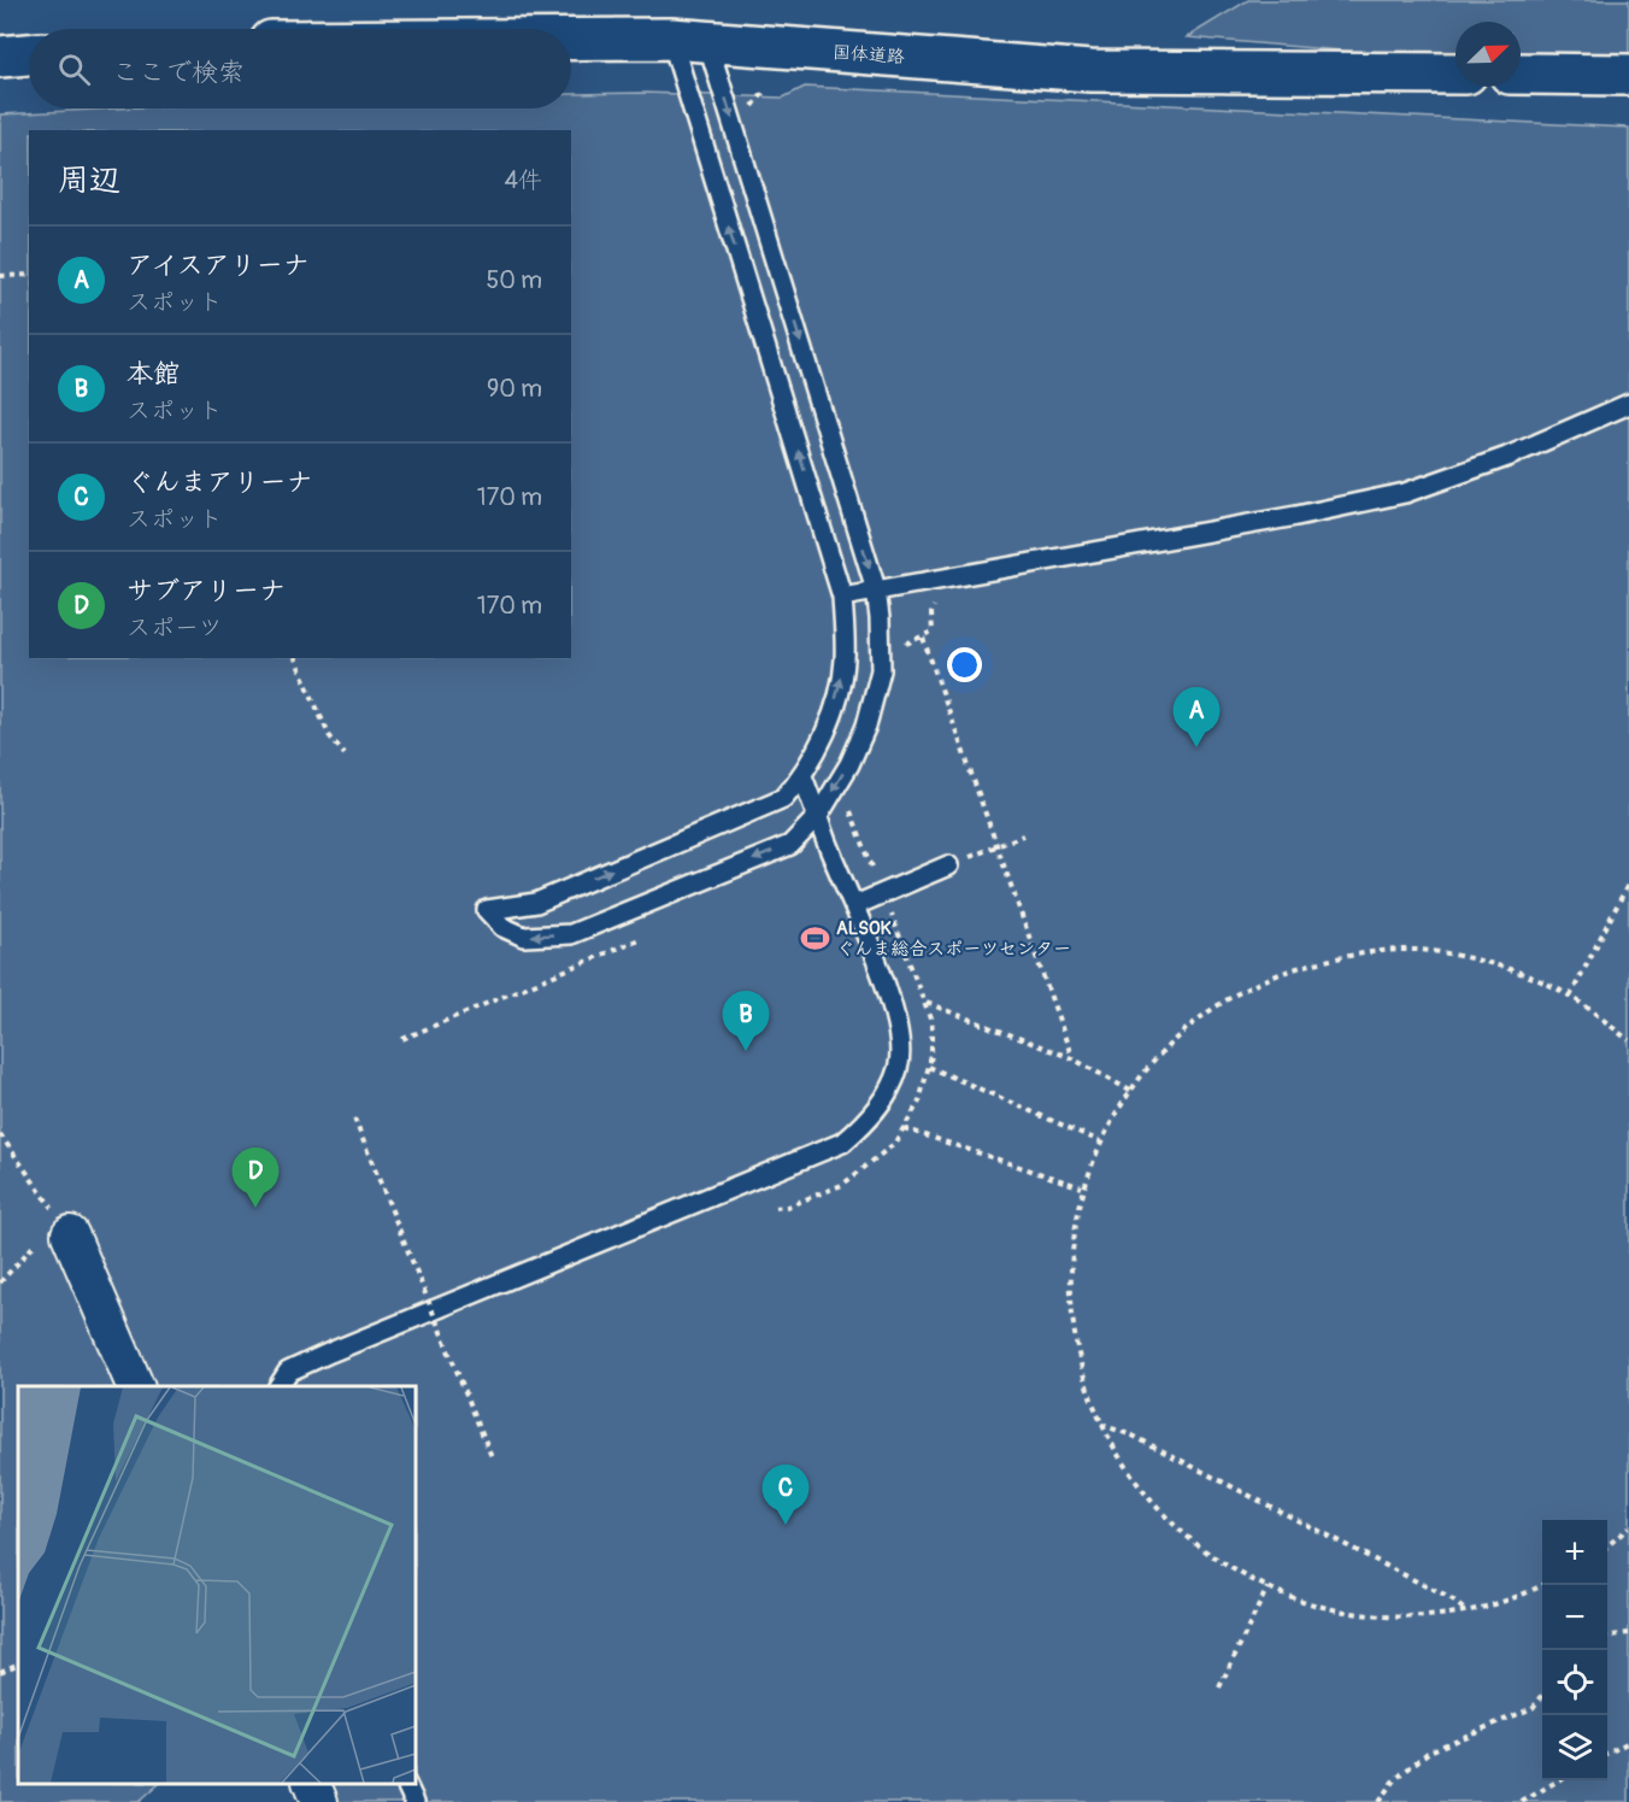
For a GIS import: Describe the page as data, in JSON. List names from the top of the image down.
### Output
{
  "streets": {
    "street": ["国体道路"]
  },
  "places": {
    "sports": ["ALSOK ぐんま総合スポーツセンター"]
  },
  "north": "top right",
  "page": {
    "search": "ここで検索",
    "heading": ["周辺", "4件"],
    "list": [
      {
        "mark": "A",
        "name": "アイスアリーナ",
        "note": "スポット",
        "value": "50 m"
      },
      {
        "mark": "B",
        "name": "本館",
        "note": "スポット",
        "value": "90 m"
      },
      {
        "mark": "C",
        "name": "ぐんまアリーナ",
        "note": "スポット",
        "value": "170 m"
      },
      {
        "mark": "D",
        "name": "サブアリーナ",
        "note": "スポーツ",
        "value": "170 m"
      }
    ],
    "pins": [
      "A",
      "B",
      "D",
      "C"
    ],
    "map_buttons": ["+", "−"]
  }
}
